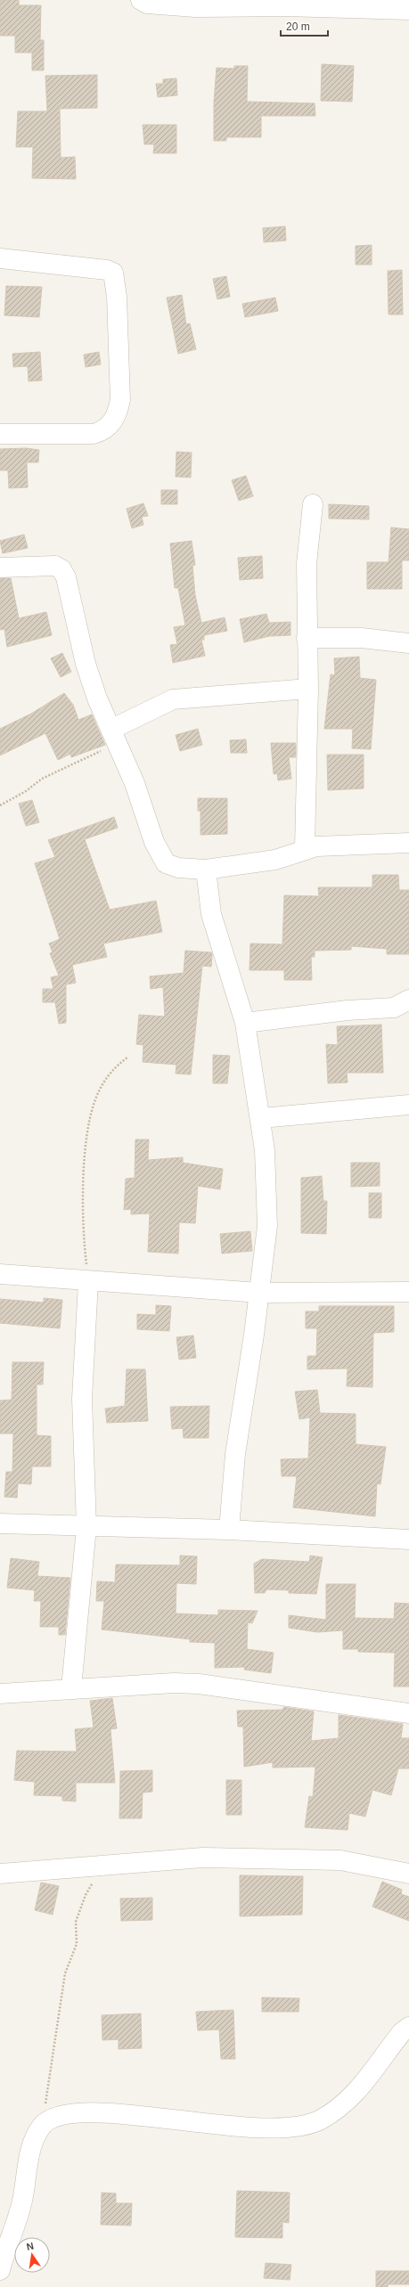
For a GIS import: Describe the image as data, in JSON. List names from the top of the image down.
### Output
{
  "scale_bar": "20 m",
  "north": "top"
}
